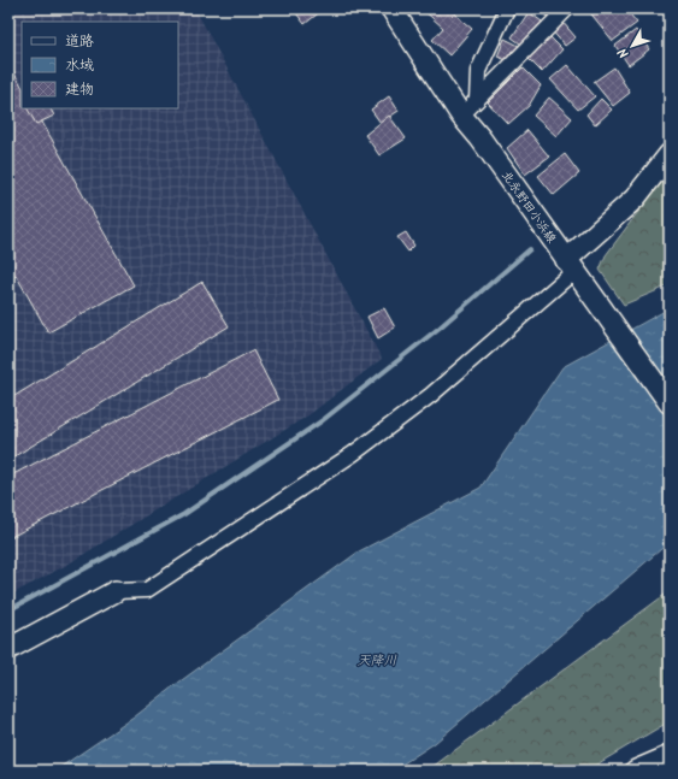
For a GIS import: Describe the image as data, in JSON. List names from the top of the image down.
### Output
{
  "streets": {
    "main road": ["北永野田小浜線"]
  },
  "water": ["天降川"],
  "legend": ["道路", "水域", "建物"],
  "north": "bottom left"
}
